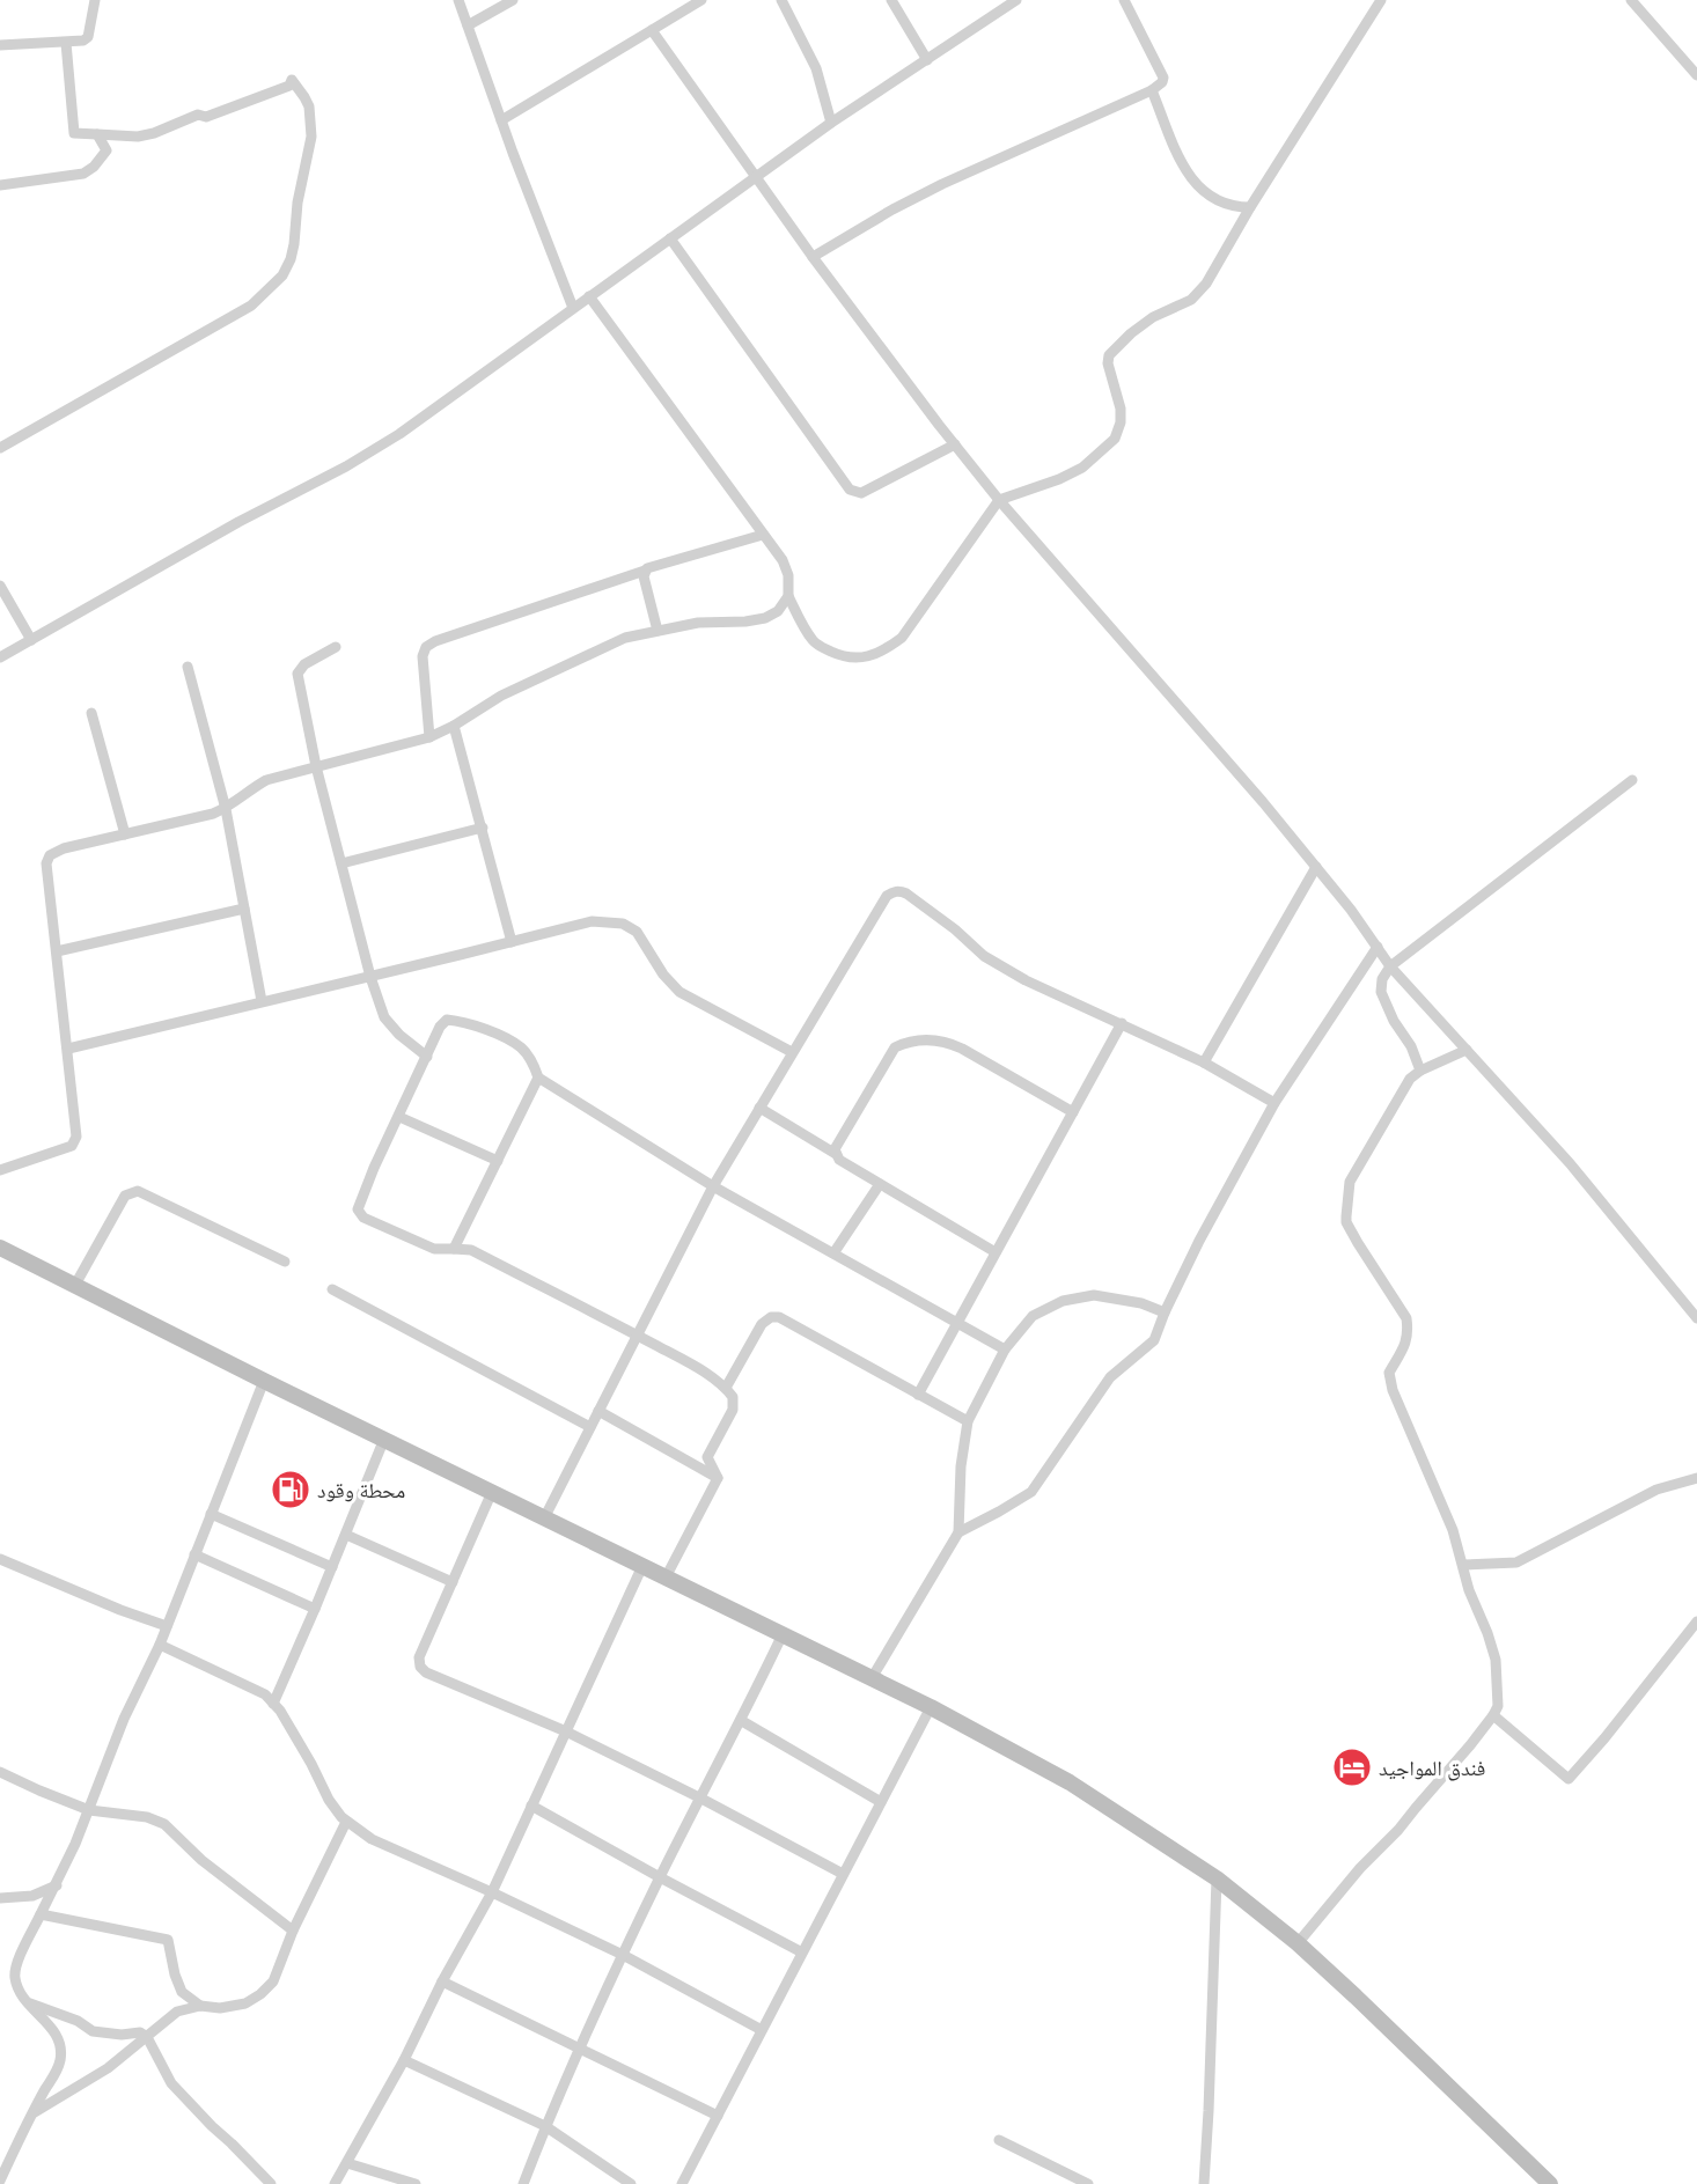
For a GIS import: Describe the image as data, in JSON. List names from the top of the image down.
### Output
{
  "places": {
    "fuel station": ["محطة وقود"],
    "hotel": ["فندق المواجيد"]
  }
}
